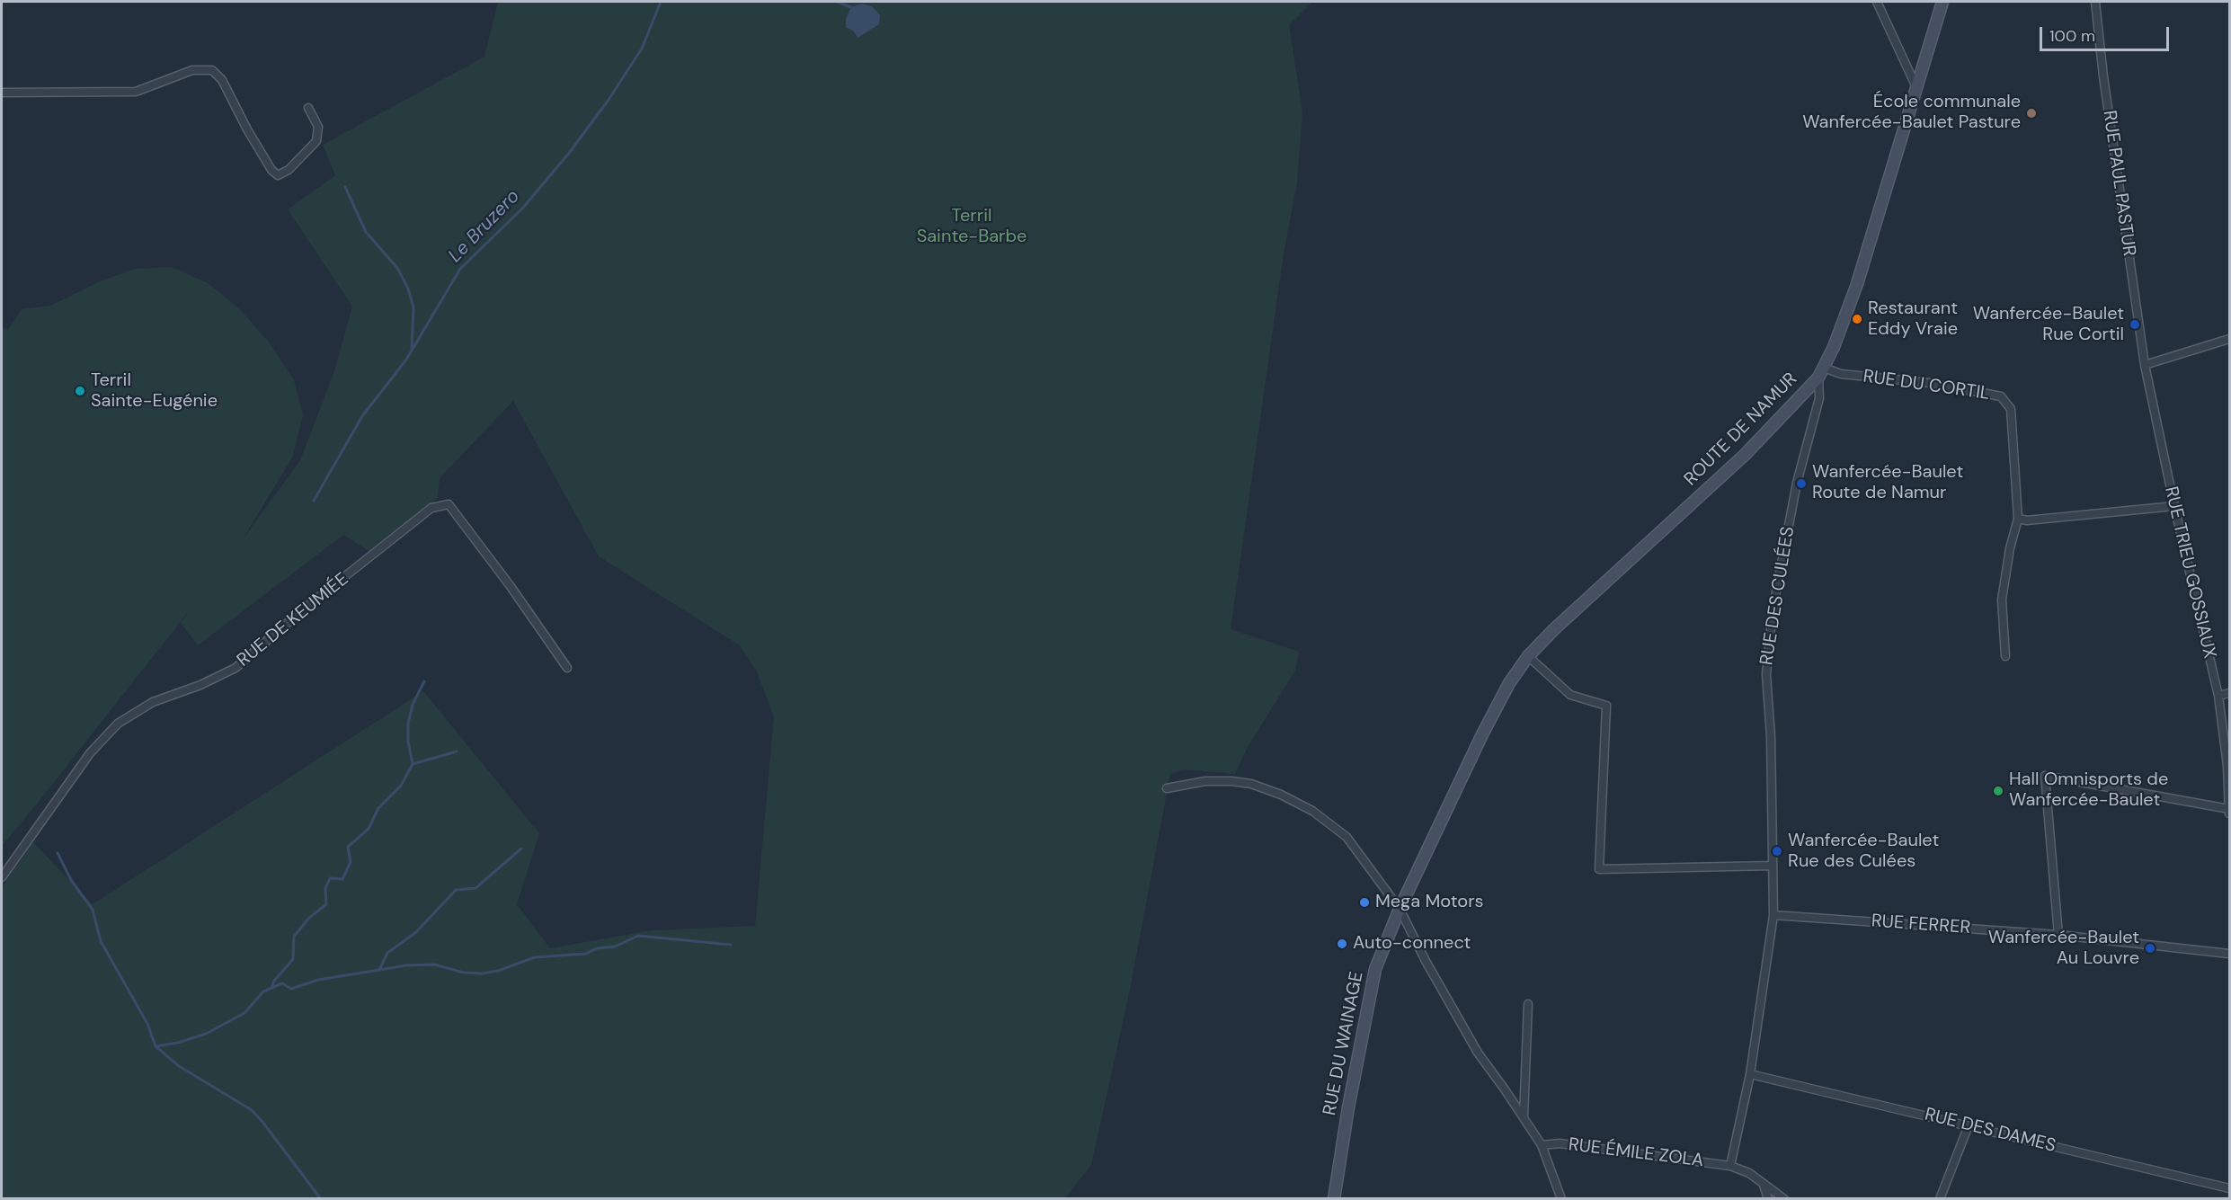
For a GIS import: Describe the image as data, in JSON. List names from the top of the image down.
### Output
{
  "streets": {
    "main road": ["ROUTE DE NAMUR", "RUE DU WAINAGE"],
    "street": [
      "RUE PAUL PASTUR",
      "RUE DU CORTIL",
      "RUE TRIEU GOSSIAUX",
      "RUE DES CULÉES",
      "RUE DE KEUMIÉE",
      "RUE FERRER",
      "RUE DES DAMES",
      "RUE ÉMILE ZOLA"
    ]
  },
  "crossings": [
    ["RUE PAUL PASTUR", "RUE TRIEU GOSSIAUX"],
    ["RUE DU CORTIL", "ROUTE DE NAMUR"],
    ["RUE DU CORTIL", "RUE DES CULÉES"],
    ["ROUTE DE NAMUR", "RUE DES CULÉES"],
    ["ROUTE DE NAMUR", "RUE DU WAINAGE"],
    ["RUE DES CULÉES", "RUE FERRER"],
    ["RUE DES CULÉES", "RUE DES DAMES"],
    ["RUE DES CULÉES", "RUE ÉMILE ZOLA"]
  ],
  "water": ["Le Bruzero"],
  "parks": ["Terril Sainte-Barbe"],
  "places": [
    "École communale Wanfercée-Baulet Pasture",
    "Restaurant Eddy Vraie",
    "Wanfercée-Baulet Rue Cortil",
    "Terril Sainte-Eugénie",
    "Wanfercée-Baulet Route de Namur",
    "Hall Omnisports de Wanfercée-Baulet",
    "Wanfercée-Baulet Rue des Culées",
    "Mega Motors",
    "Auto-connect",
    "Wanfercée-Baulet Au Louvre"
  ],
  "scale_bar": "100 m"
}
